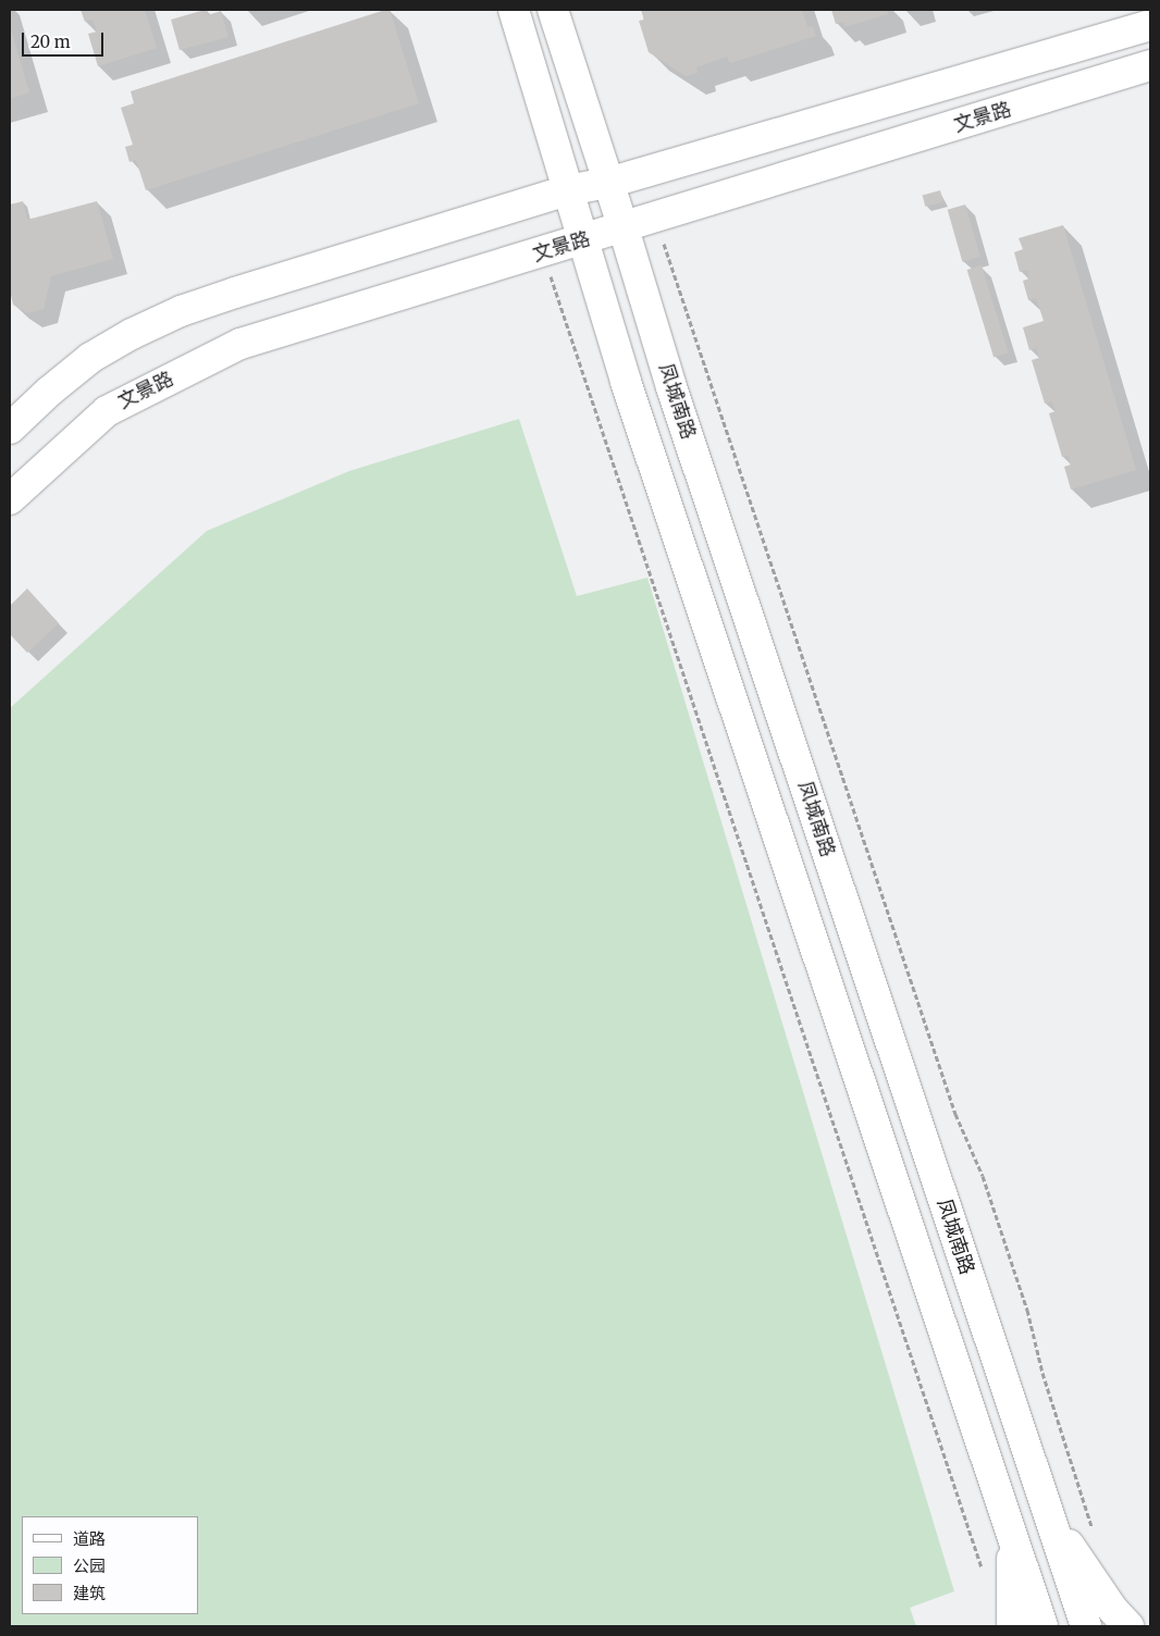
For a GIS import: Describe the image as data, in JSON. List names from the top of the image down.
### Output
{
  "streets": {
    "street": ["文景路", "凤城南路"]
  },
  "crossings": [
    ["文景路", "凤城南路"]
  ],
  "legend": ["道路", "公园", "建筑"],
  "scale_bar": "20 m"
}
